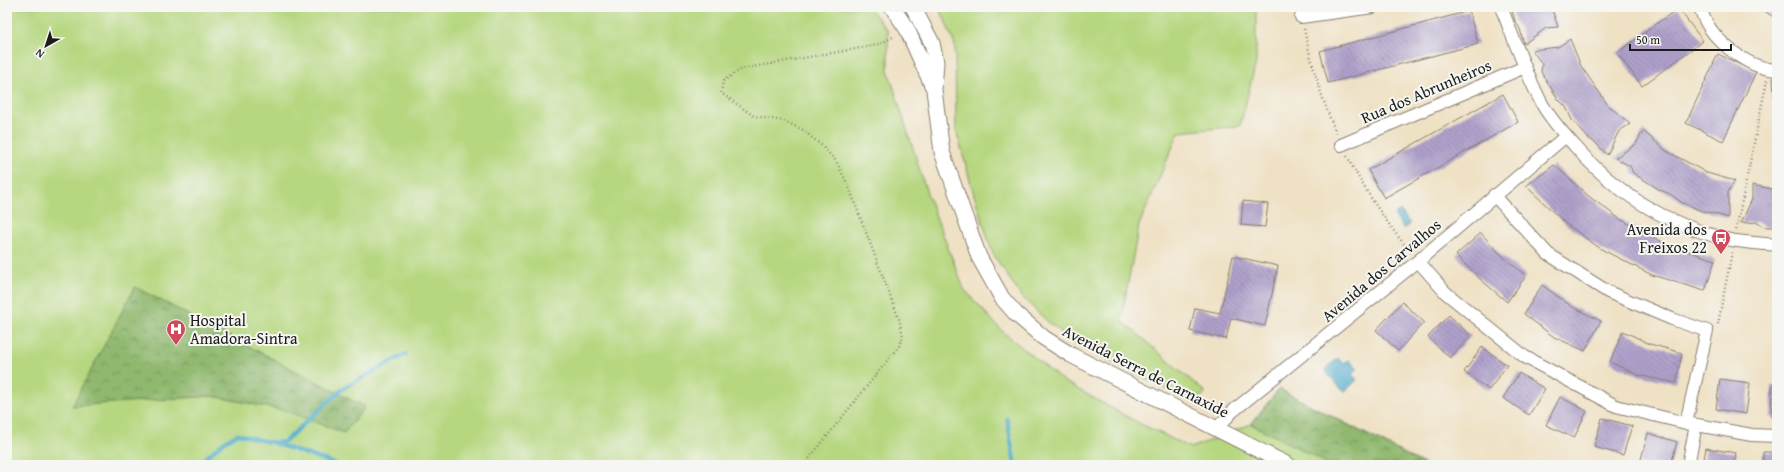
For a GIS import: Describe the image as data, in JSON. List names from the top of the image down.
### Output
{
  "streets": {
    "street": ["Rua dos Abrunheiros", "Avenida dos Carvalhos", "Avenida Serra de Carnaxide"]
  },
  "crossings": [
    ["Avenida dos Carvalhos", "Avenida Serra de Carnaxide"]
  ],
  "places": {
    "bus stop": ["Avenida dos Freixos 22"],
    "hospital": ["Hospital Amadora-Sintra"]
  },
  "scale_bar": "50 m",
  "north": "bottom left"
}
